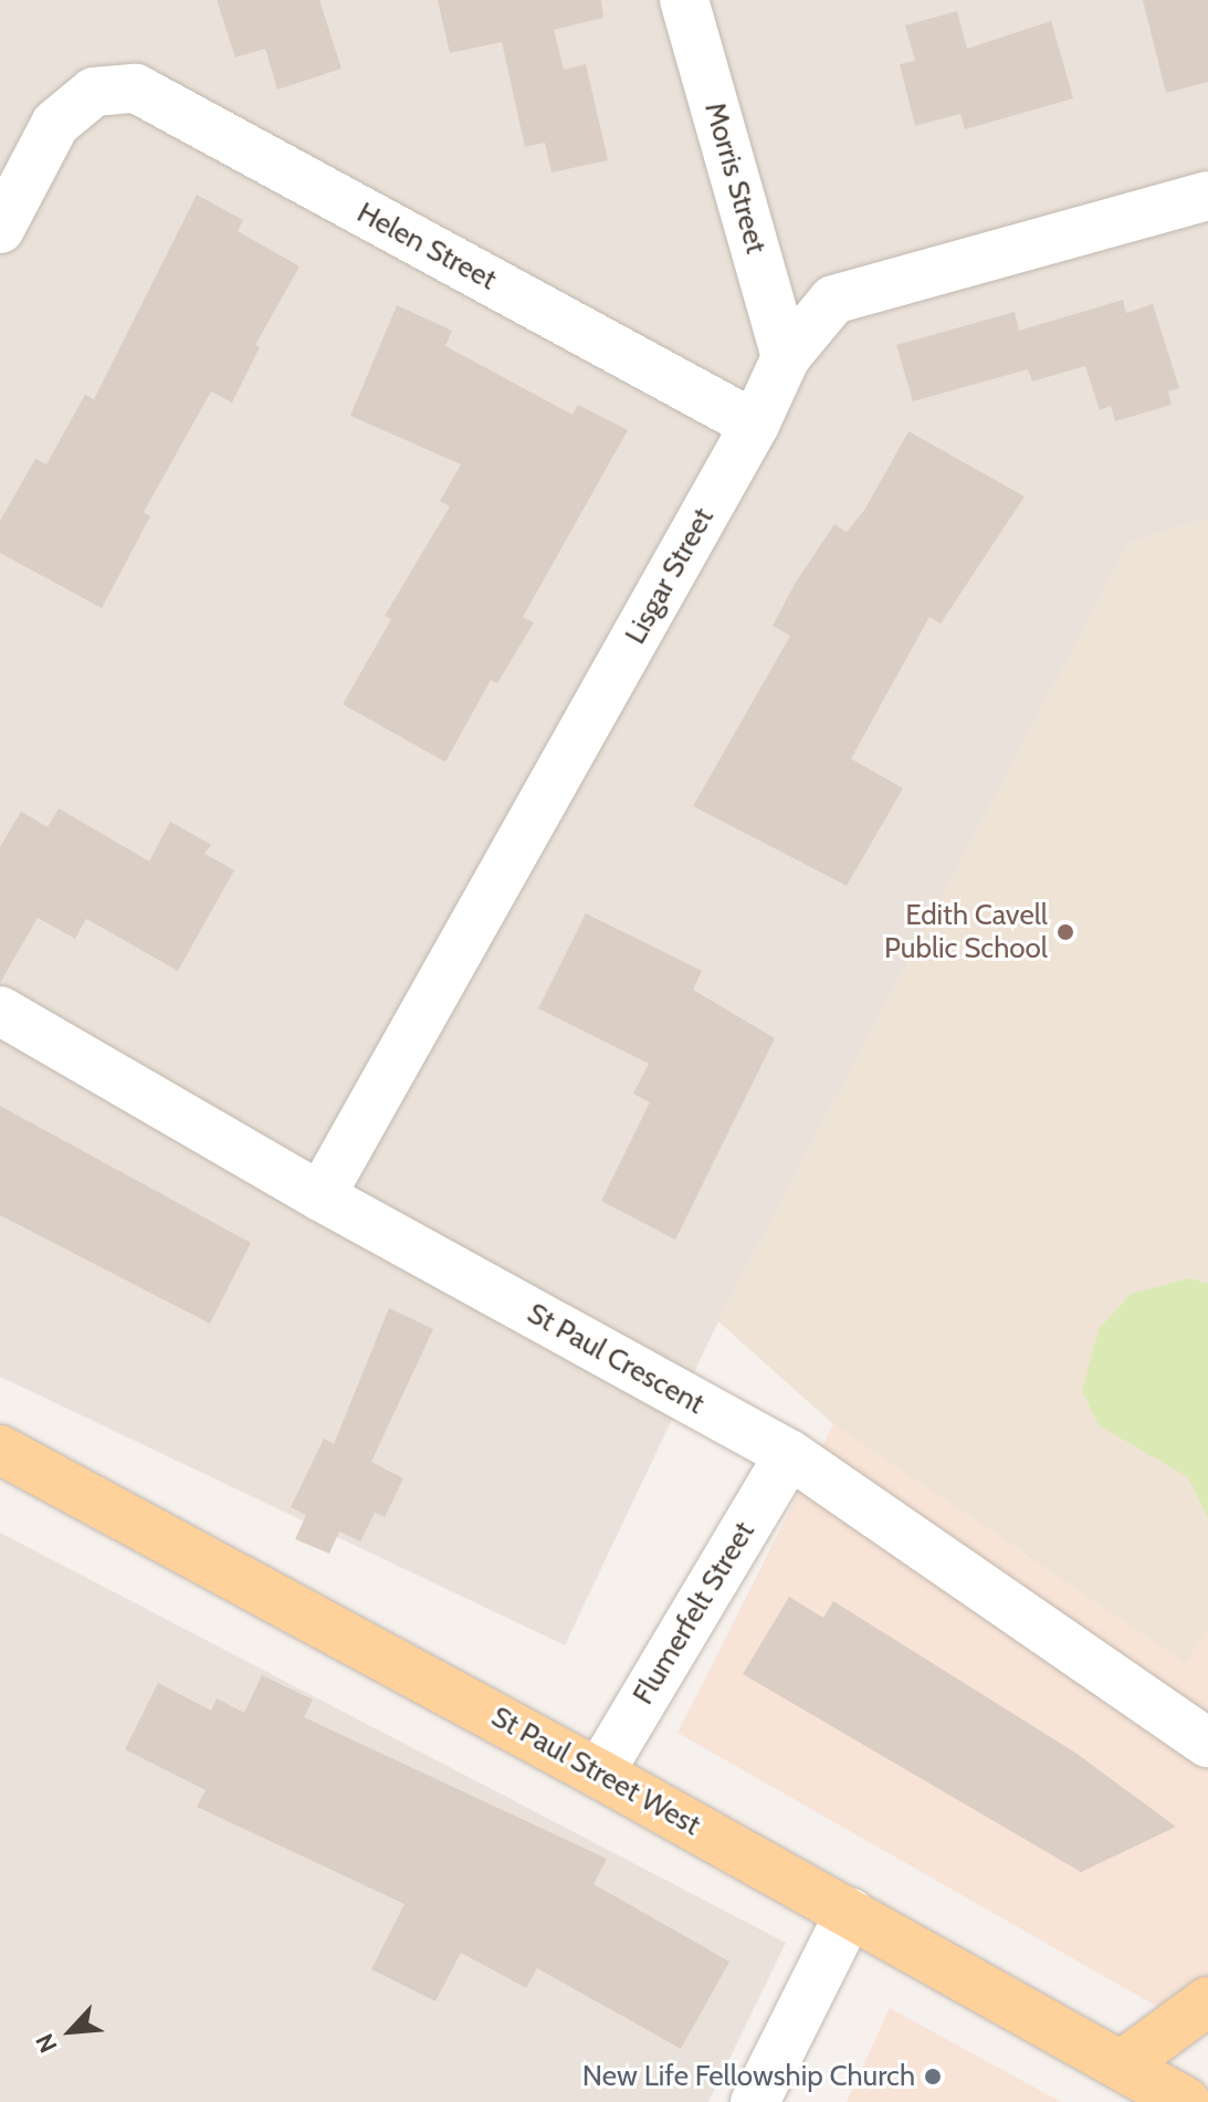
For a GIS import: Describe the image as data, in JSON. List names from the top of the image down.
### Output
{
  "streets": {
    "main road": ["St Paul Street West"],
    "street": [
      "Morris Street",
      "Helen Street",
      "Lisgar Street",
      "St Paul Crescent",
      "Flumerfelt Street"
    ]
  },
  "crossings": [
    ["Morris Street", "Lisgar Street"],
    ["Helen Street", "Lisgar Street"],
    ["Lisgar Street", "St Paul Crescent"],
    ["St Paul Crescent", "Flumerfelt Street"],
    ["Flumerfelt Street", "St Paul Street West"]
  ],
  "places": ["Edith Cavell Public School", "New Life Fellowship Church"],
  "north": "bottom left"
}
